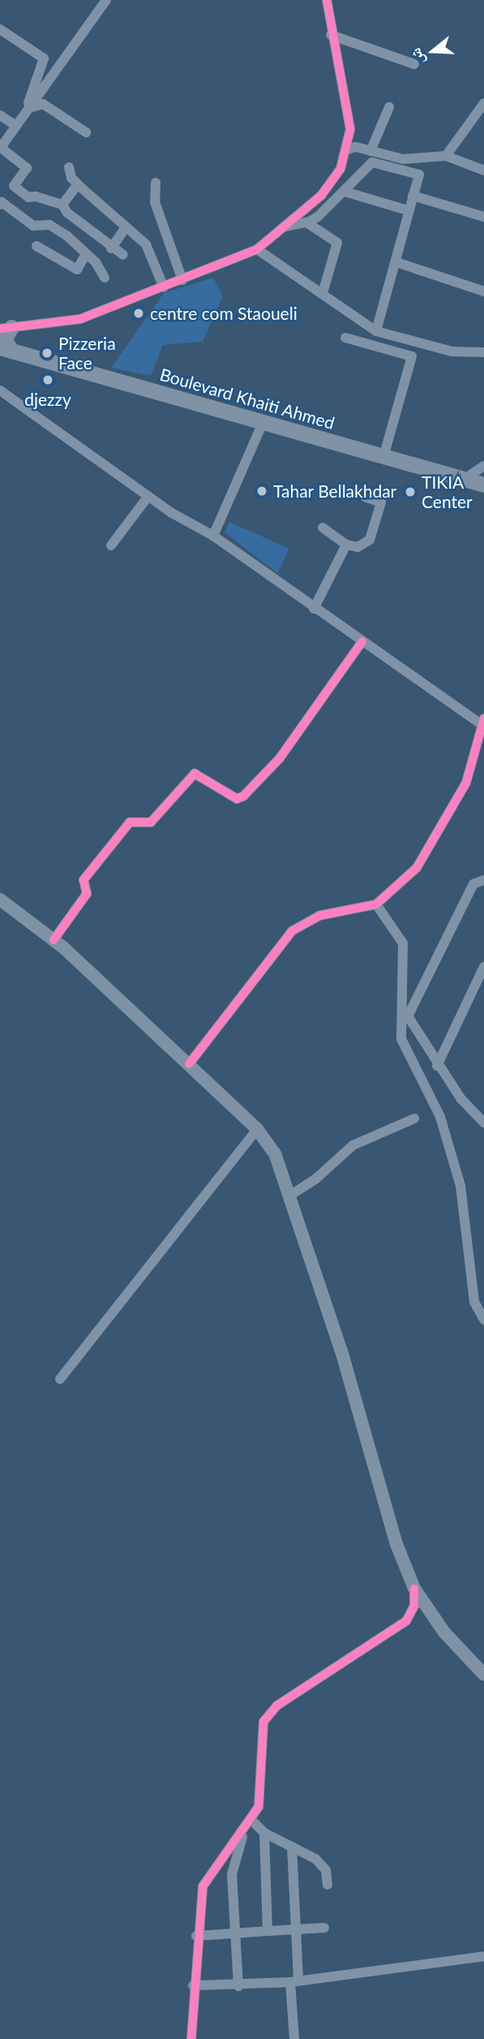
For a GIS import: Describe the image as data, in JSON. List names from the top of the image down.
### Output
{
  "streets": {
    "highway": ["Boulevard Khaiti Ahmed"]
  },
  "places": [
    "centre com Staoueli",
    "Pizzeria Face",
    "djezzy",
    "Tahar Bellakhdar",
    "TIKIA Center"
  ],
  "north": "left"
}
